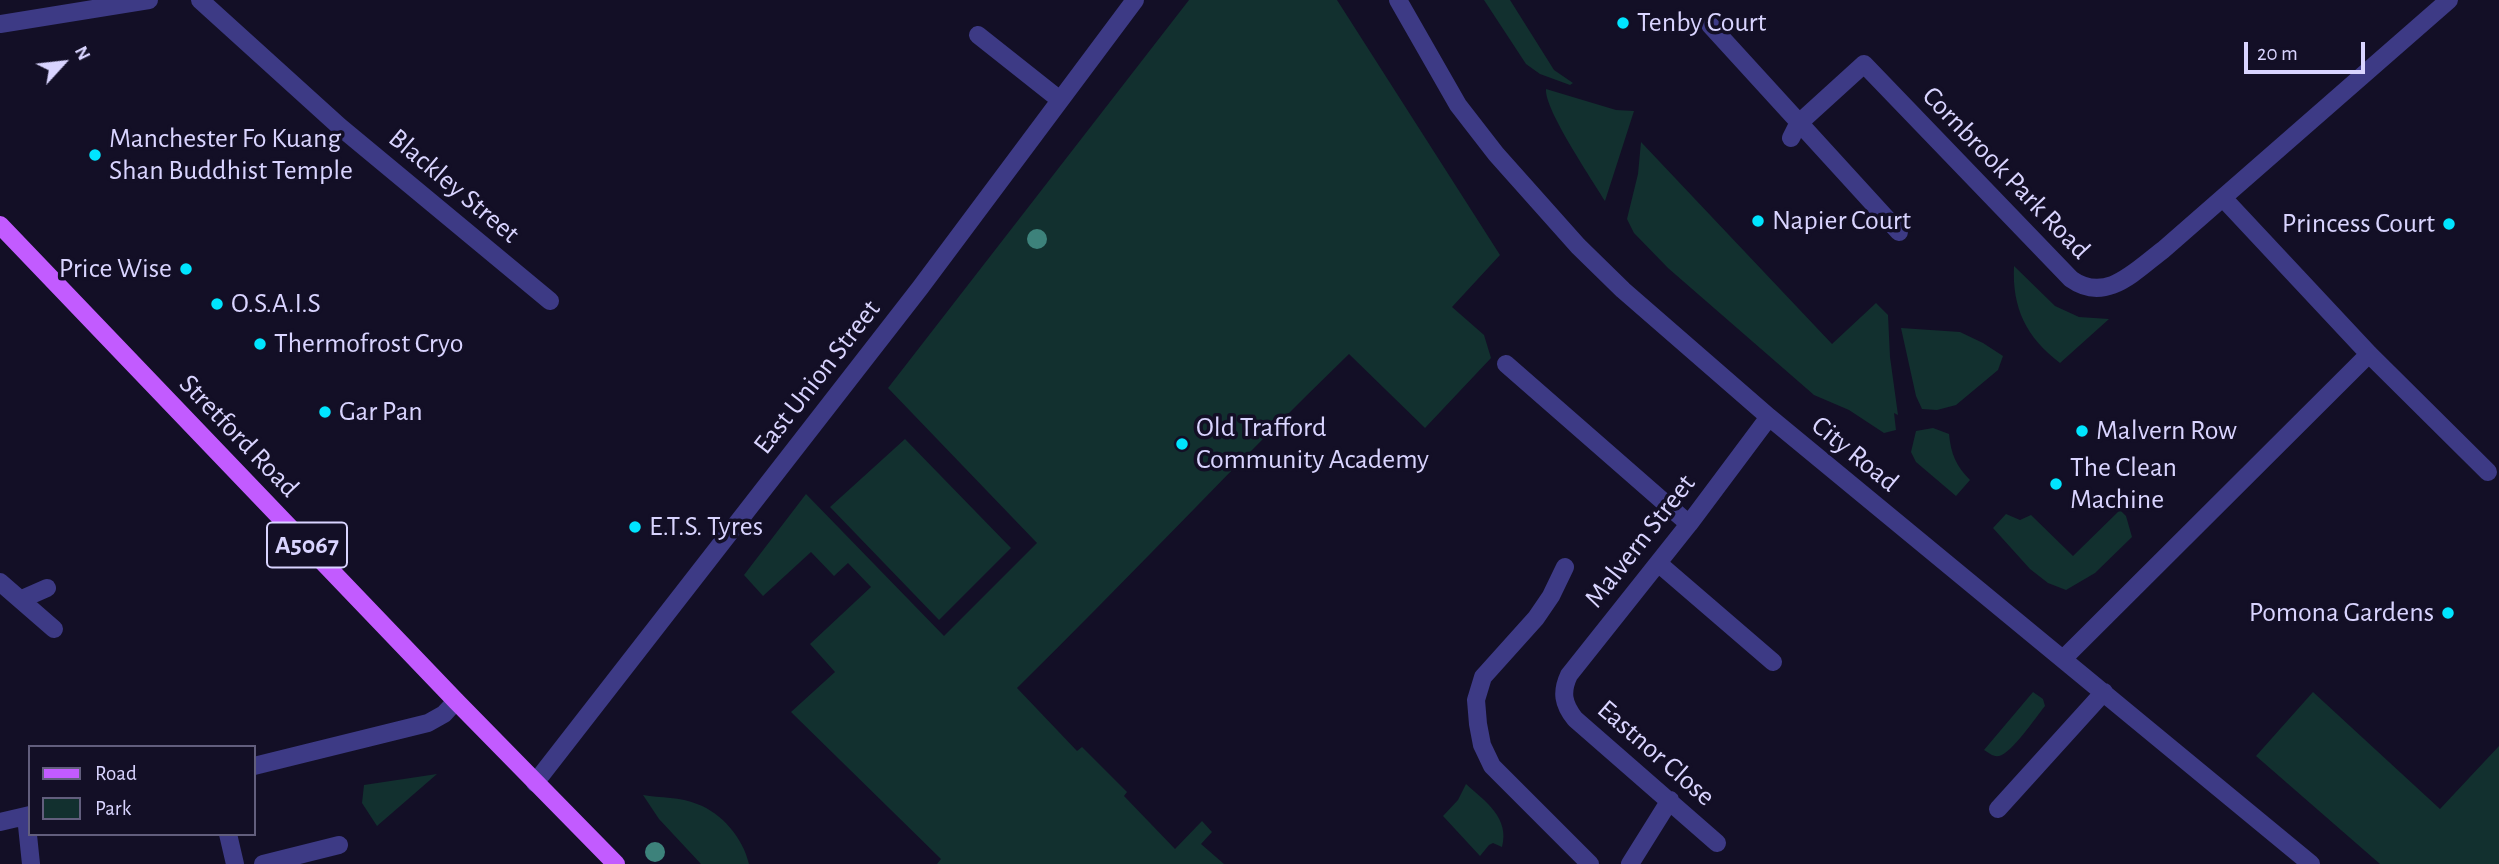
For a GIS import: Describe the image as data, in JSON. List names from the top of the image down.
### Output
{
  "streets": {
    "main road": ["Stretford Road", "A5067"],
    "street": [
      "Cornbrook Park Road",
      "Blackley Street",
      "East Union Street",
      "City Road",
      "Malvern Street",
      "Eastnor Close"
    ]
  },
  "crossings": [
    ["East Union Street", "Stretford Road"],
    ["City Road", "Malvern Street"],
    ["Malvern Street", "Eastnor Close"]
  ],
  "places": [
    "Tenby Court",
    "Manchester Fo Kuang Shan Buddhist Temple",
    "Napier Court",
    "Princess Court",
    "Price Wise",
    "O.S.A.I.S",
    "Thermofrost Cryo",
    "Gar Pan",
    "Malvern Row",
    "Old Trafford Community Academy",
    "The Clean Machine",
    "E.T.S. Tyres",
    "Pomona Gardens"
  ],
  "legend": ["Road", "Park"],
  "scale_bar": "20 m",
  "north": "top right"
}
